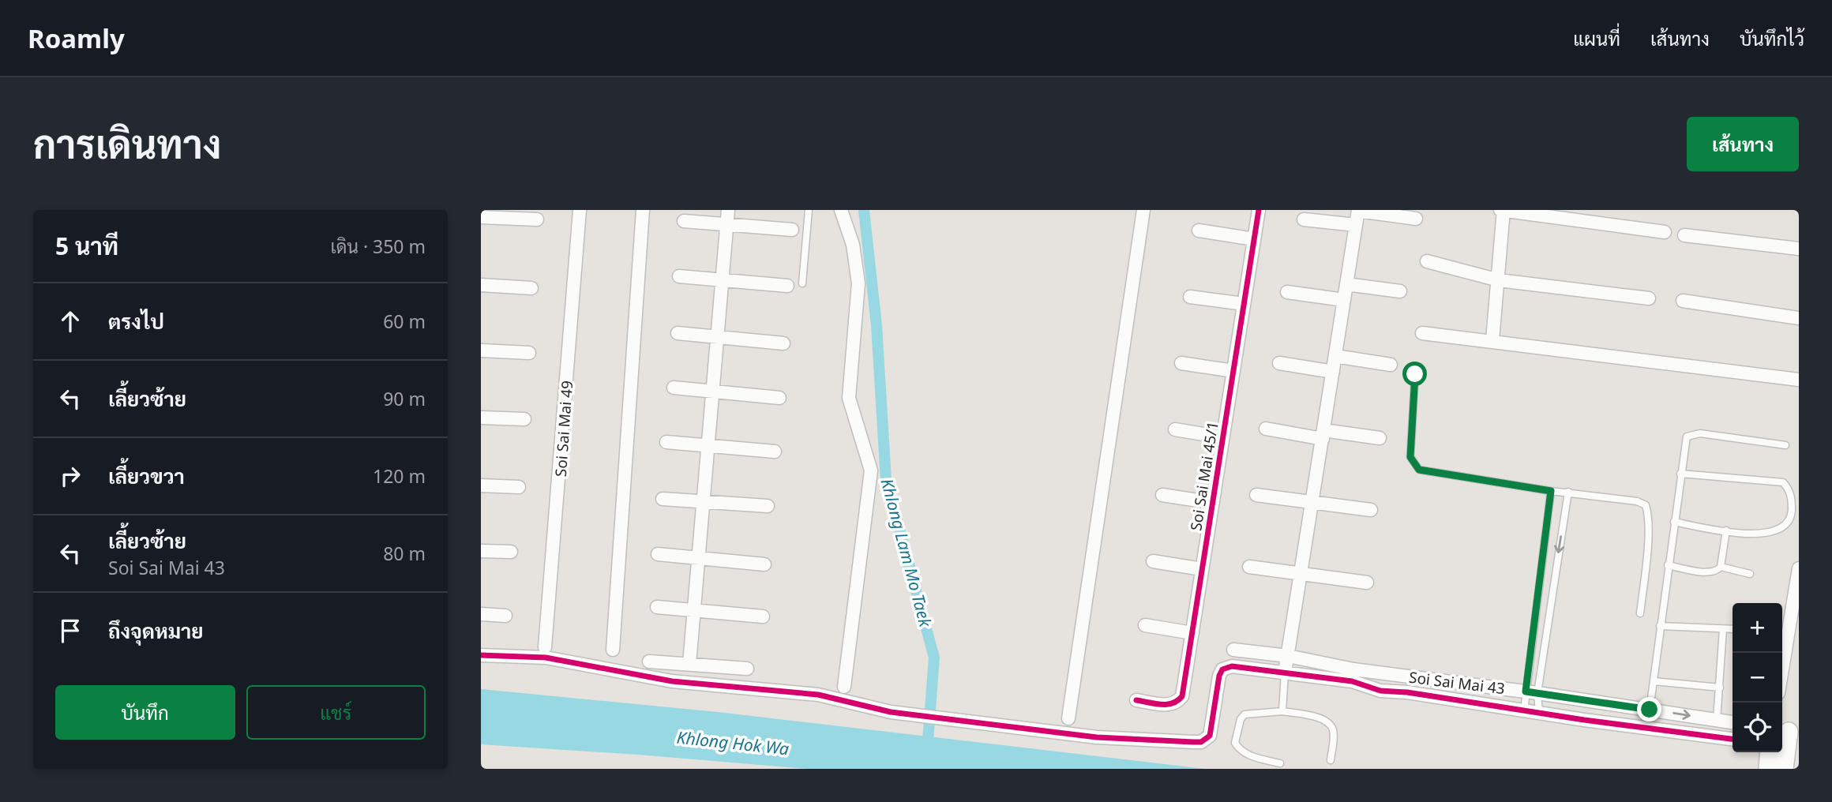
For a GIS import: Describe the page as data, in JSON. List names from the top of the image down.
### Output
{
  "streets": {
    "street": ["Soi Sai Mai 49", "Soi Sai Mai 45/1", "Soi Sai Mai 43"]
  },
  "water": ["Khlong Lam Mo Taek", "Khlong Hok Wa"],
  "page": {
    "header": "Roamly",
    "nav": ["แผนที่", "เส้นทาง", "บันทึกไว้"],
    "buttons": [
      "เส้นทาง",
      ["บันทึก", "แชร์"]
    ],
    "title": "การเดินทาง",
    "heading": ["5 นาที", "เดิน · 350 m"],
    "list": [
      ["ตรงไป", "60 m"],
      ["เลี้ยวซ้าย", "90 m"],
      ["เลี้ยวขวา", "120 m"],
      ["เลี้ยวซ้าย", "Soi Sai Mai 43", "80 m"],
      "ถึงจุดหมาย"
    ],
    "map_buttons": ["+", "−"]
  }
}
